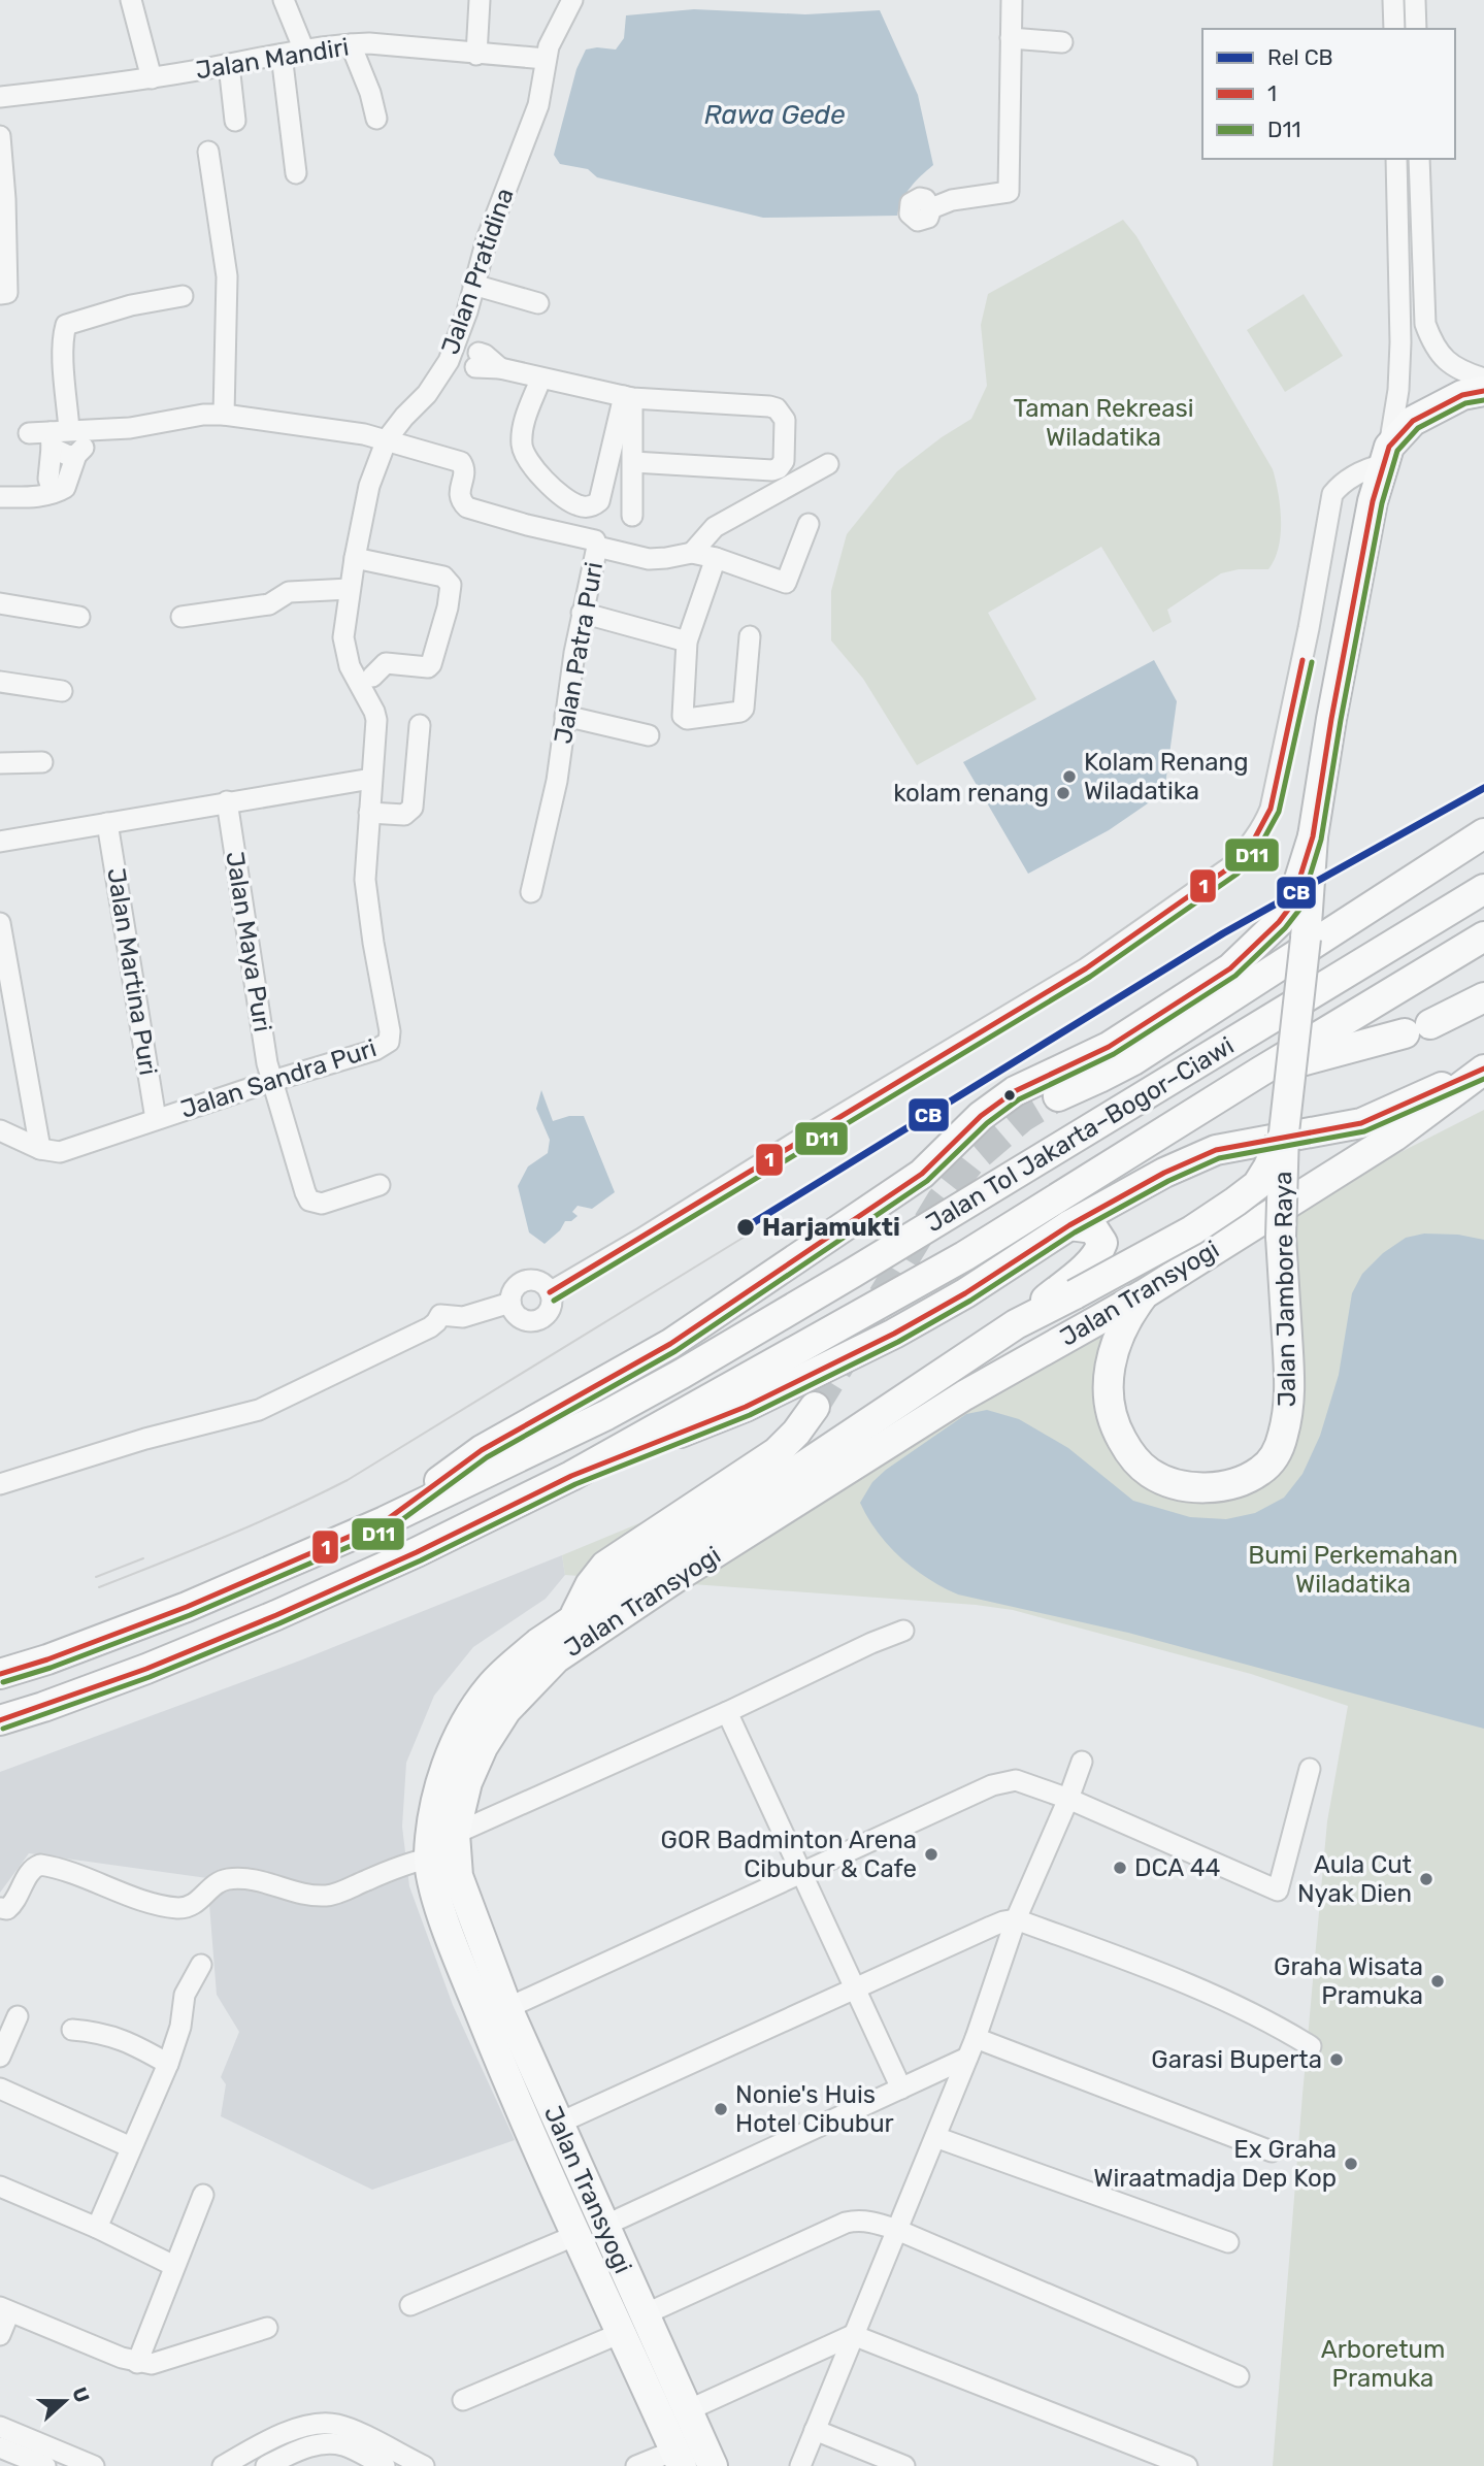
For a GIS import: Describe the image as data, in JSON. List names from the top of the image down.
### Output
{
  "streets": {
    "highway": ["Jalan Tol Jakarta–Bogor–Ciawi", "Jalan Jambore Raya", "Jalan Transyogi"],
    "street": [
      "Jalan Mandiri",
      "Jalan Pratidina",
      "Jalan Patra Puri",
      "Jalan Maya Puri",
      "Jalan Martina Puri",
      "Jalan Sandra Puri"
    ]
  },
  "crossings": [
    ["Jalan Mandiri", "Jalan Pratidina"],
    ["Jalan Pratidina", "Jalan Patra Puri"],
    ["Jalan Pratidina", "Jalan Sandra Puri"],
    ["Jalan Maya Puri", "Jalan Sandra Puri"],
    ["Jalan Martina Puri", "Jalan Sandra Puri"],
    ["Jalan Jambore Raya", "Jalan Transyogi"]
  ],
  "water": ["Rawa Gede"],
  "parks": ["Taman Rekreasi Wiladatika", "Bumi Perkemahan Wiladatika", "Arboretum Pramuka"],
  "places": [
    "Kolam Renang Wiladatika",
    "kolam renang",
    "Harjamukti",
    "GOR Badminton Arena Cibubur & Cafe",
    "DCA 44",
    "Aula Cut Nyak Dien",
    "Graha Wisata Pramuka",
    "Garasi Buperta",
    "Nonie's Huis Hotel Cibubur",
    "Ex Graha Wiraatmadja Dep Kop"
  ],
  "lines": ["transit line 1", "transit line D11", "rail line CB"],
  "legend": ["Rel CB", "1", "D11"],
  "north": "right"
}
